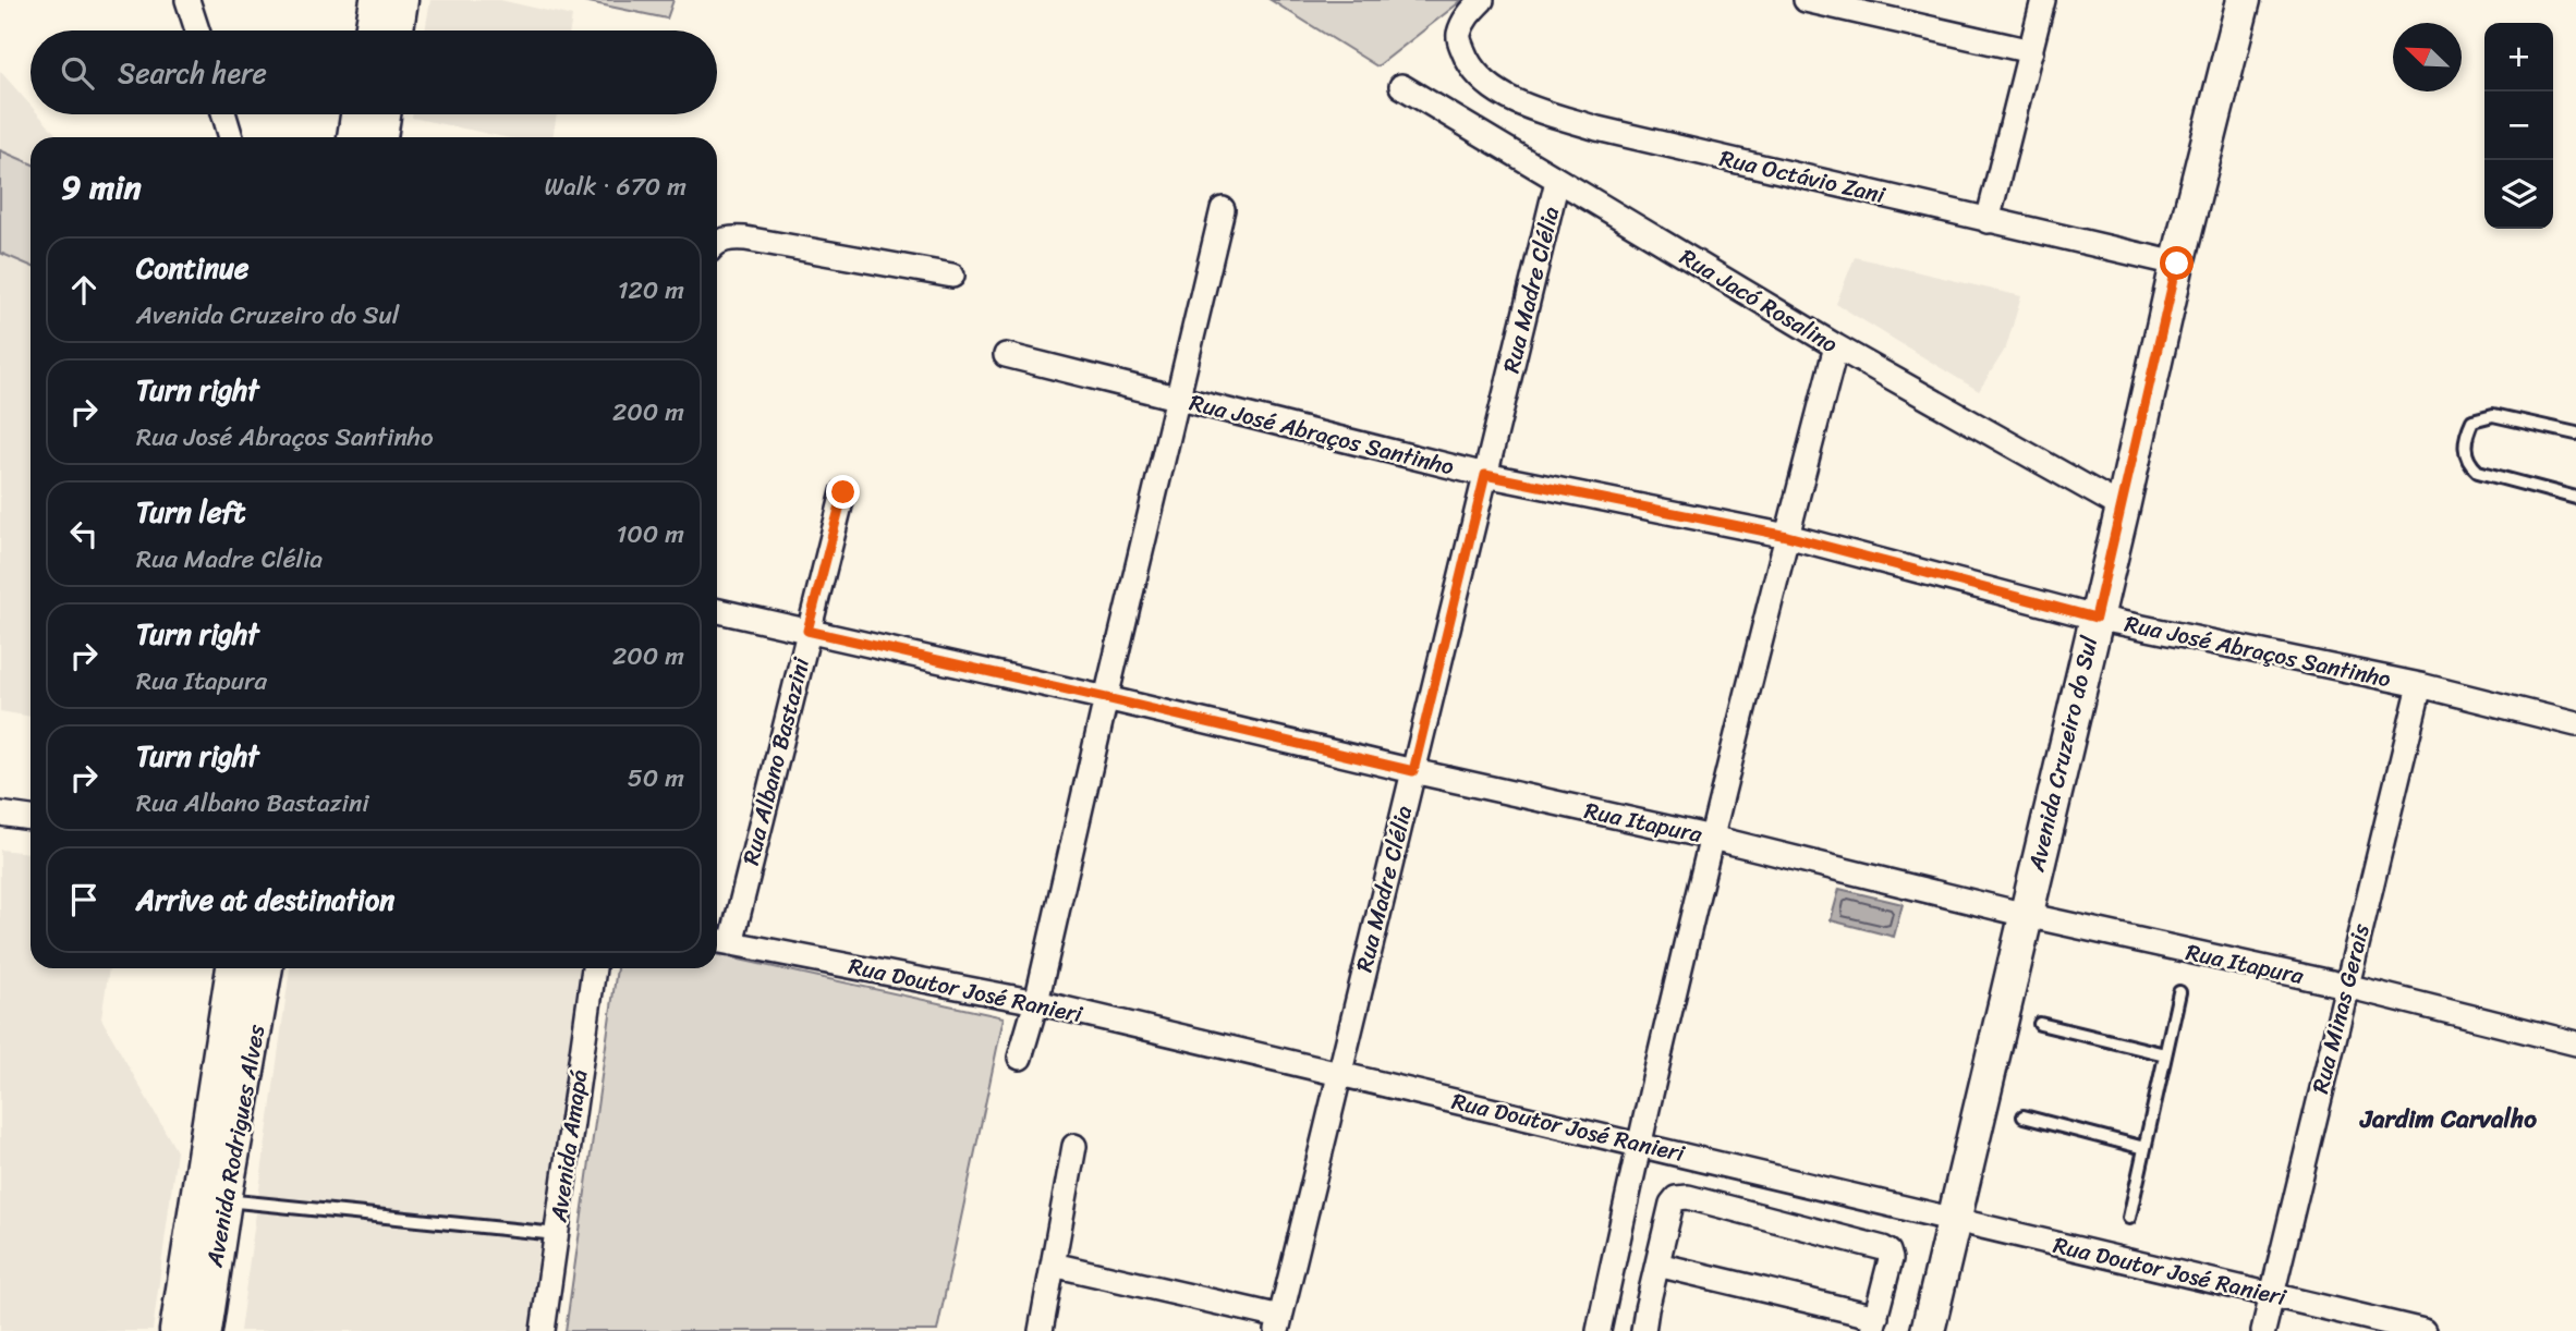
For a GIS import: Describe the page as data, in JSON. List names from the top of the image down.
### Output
{
  "streets": {
    "street": [
      "Rua Octávio Zani",
      "Rua Madre Clélia",
      "Rua Jacó Rosalino",
      "Rua José Abraços Santinho",
      "Avenida Cruzeiro do Sul",
      "Rua Albano Bastazini",
      "Rua Itapura",
      "Rua Doutor José Ranieri",
      "Rua Minas Gerais",
      "Avenida Rodrigues Alves",
      "Avenida Amapá"
    ]
  },
  "crossings": [
    ["Rua Octávio Zani", "Avenida Cruzeiro do Sul"],
    ["Rua Madre Clélia", "Rua Jacó Rosalino"],
    ["Rua Madre Clélia", "Rua José Abraços Santinho"],
    ["Rua Madre Clélia", "Rua Itapura"],
    ["Rua Madre Clélia", "Rua Doutor José Ranieri"],
    ["Rua Jacó Rosalino", "Avenida Cruzeiro do Sul"],
    ["Rua José Abraços Santinho", "Avenida Cruzeiro do Sul"],
    ["Rua José Abraços Santinho", "Rua Minas Gerais"],
    ["Avenida Cruzeiro do Sul", "Rua Itapura"],
    ["Avenida Cruzeiro do Sul", "Rua Doutor José Ranieri"],
    ["Rua Albano Bastazini", "Rua Itapura"],
    ["Rua Albano Bastazini", "Rua Doutor José Ranieri"],
    ["Rua Itapura", "Rua Minas Gerais"],
    ["Rua Doutor José Ranieri", "Rua Minas Gerais"]
  ],
  "districts": ["Jardim Carvalho"],
  "north": "top left",
  "page": {
    "map_buttons": ["+", "−"],
    "search": "Search here",
    "heading": ["9 min", "Walk · 670 m"],
    "list": [
      ["Continue", "Avenida Cruzeiro do Sul", "120 m"],
      ["Turn right", "Rua José Abraços Santinho", "200 m"],
      ["Turn left", "Rua Madre Clélia", "100 m"],
      ["Turn right", "Rua Itapura", "200 m"],
      ["Turn right", "Rua Albano Bastazini", "50 m"],
      "Arrive at destination"
    ]
  }
}
